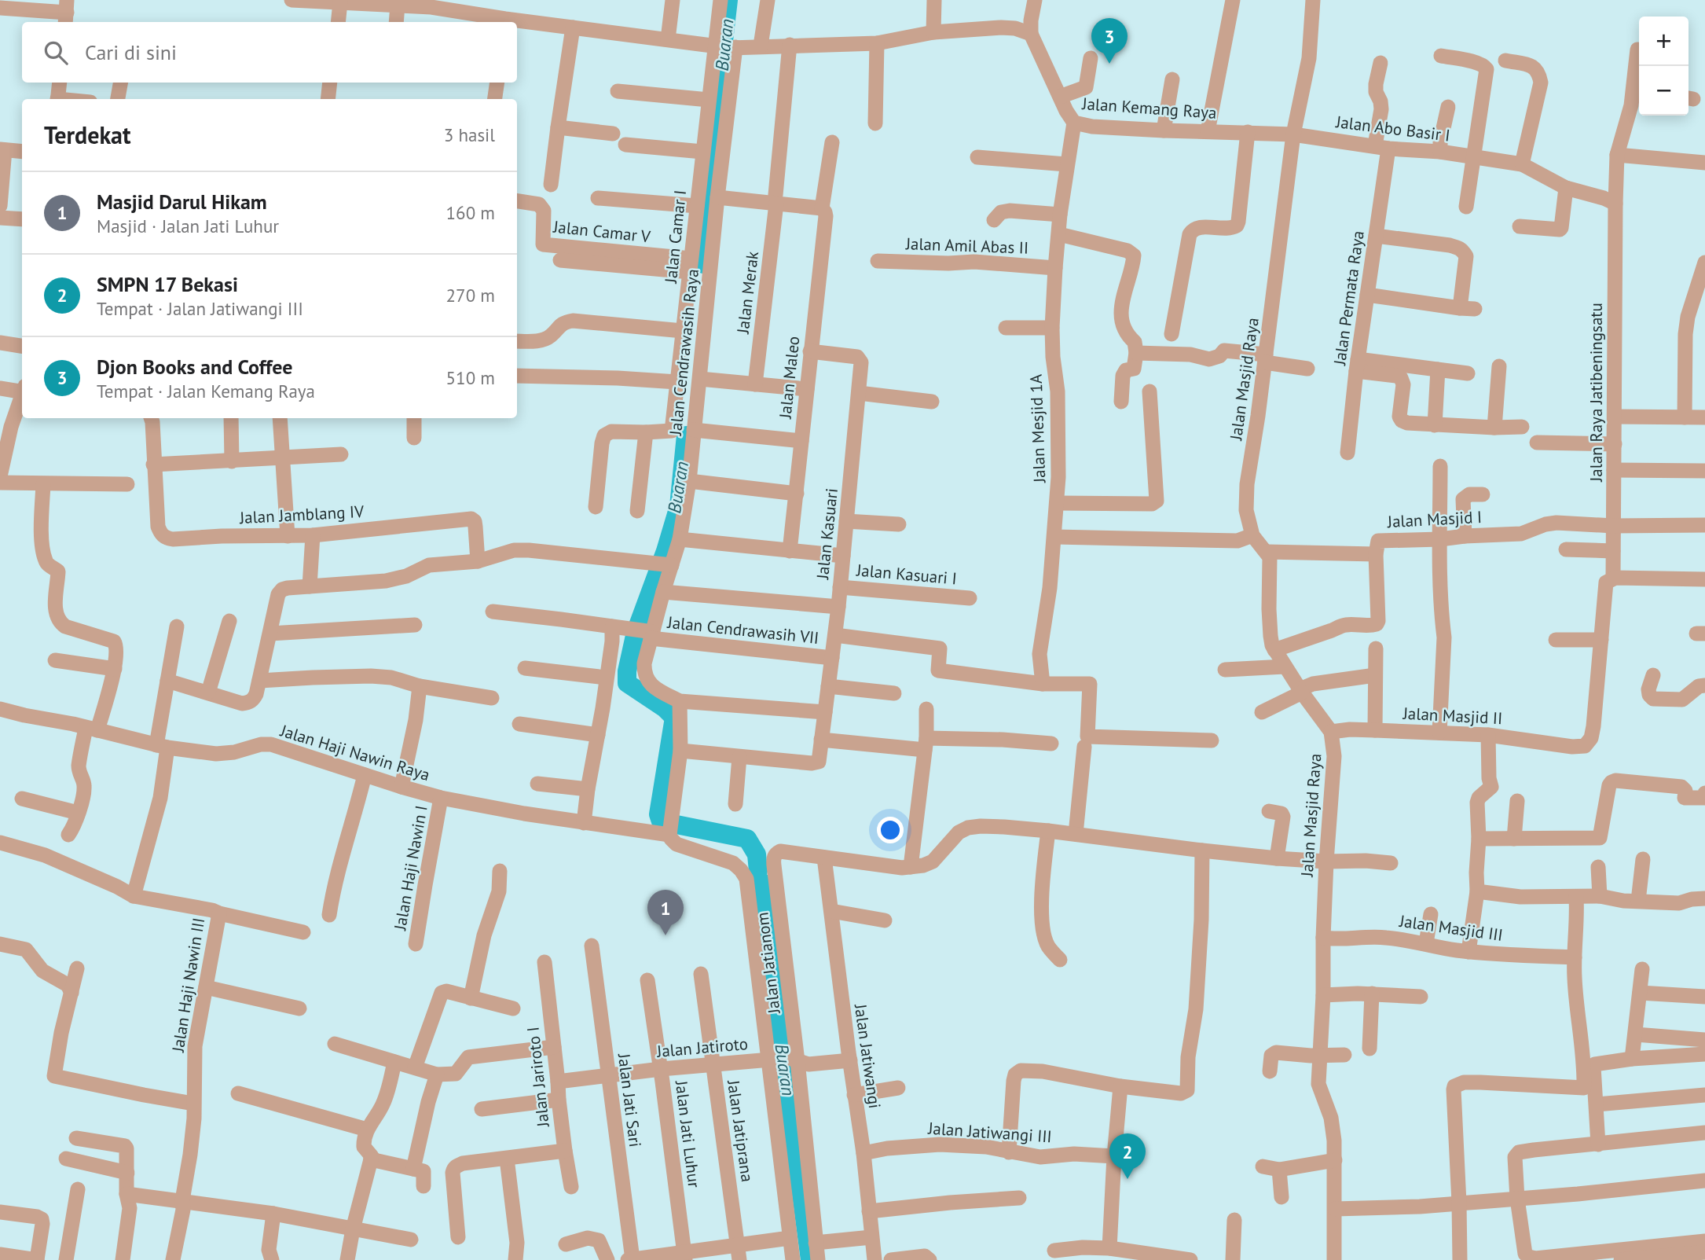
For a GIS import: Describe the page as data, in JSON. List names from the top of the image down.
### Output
{
  "streets": {
    "street": [
      "Jalan Kemang Raya",
      "Jalan Abo Basir I",
      "Jalan Camar V",
      "Jalan Camar I",
      "Jalan Amil Abas II",
      "Jalan Merak",
      "Jalan Permata Raya",
      "Jalan Cendrawasih Raya",
      "Jalan Maleo",
      "Jalan Masjid Raya",
      "Jalan Raya Jatibeningsatu",
      "Jalan Mesjid 1A",
      "Jalan Jamblang IV",
      "Jalan Masjid I",
      "Jalan Kasuari",
      "Jalan Kasuari I",
      "Jalan Cendrawasih VII",
      "Jalan Masjid II",
      "Jalan Haji Nawin Raya",
      "Jalan Haji Nawin I",
      "Jalan Masjid III",
      "Jalan Jatianom",
      "Jalan Haji Nawin III",
      "Jalan Jatiroto",
      "Jalan Jatiwangi",
      "Jalan Jariroto I",
      "Jalan Jati Sari",
      "Jalan Jatiprana",
      "Jalan Jatiwangi III",
      "Jalan Jati Luhur"
    ]
  },
  "crossings": [
    ["Jalan Kemang Raya", "Jalan Abo Basir I"],
    ["Jalan Kemang Raya", "Jalan Masjid Raya"],
    ["Jalan Kemang Raya", "Jalan Mesjid 1A"],
    ["Jalan Abo Basir I", "Jalan Permata Raya"],
    ["Jalan Abo Basir I", "Jalan Masjid Raya"],
    ["Jalan Abo Basir I", "Jalan Raya Jatibeningsatu"],
    ["Jalan Camar V", "Jalan Camar I"],
    ["Jalan Camar I", "Jalan Cendrawasih Raya"],
    ["Jalan Amil Abas II", "Jalan Mesjid 1A"],
    ["Jalan Cendrawasih Raya", "Jalan Cendrawasih VII"],
    ["Jalan Maleo", "Jalan Kasuari"],
    ["Jalan Masjid Raya", "Jalan Masjid II"],
    ["Jalan Masjid Raya", "Jalan Masjid III"],
    ["Jalan Raya Jatibeningsatu", "Jalan Masjid I"],
    ["Jalan Kasuari", "Jalan Kasuari I"],
    ["Jalan Kasuari", "Jalan Cendrawasih VII"],
    ["Jalan Haji Nawin Raya", "Jalan Haji Nawin I"],
    ["Jalan Jatianom", "Jalan Jatiroto"],
    ["Jalan Jatianom", "Jalan Jatiwangi"],
    ["Jalan Jatiroto", "Jalan Jatiwangi"],
    ["Jalan Jatiroto", "Jalan Jariroto I"],
    ["Jalan Jatiroto", "Jalan Jati Sari"],
    ["Jalan Jatiroto", "Jalan Jatiprana"],
    ["Jalan Jatiroto", "Jalan Jati Luhur"],
    ["Jalan Jatiwangi", "Jalan Jatiwangi III"]
  ],
  "water": ["Buaran"],
  "page": {
    "map_buttons": ["+", "−"],
    "pins": ["3", "1", "2"],
    "search": "Cari di sini",
    "heading": ["Terdekat", "3 hasil"],
    "list": [
      {
        "mark": "1",
        "name": "Masjid Darul Hikam",
        "note": "Masjid · Jalan Jati Luhur",
        "value": "160 m"
      },
      {
        "mark": "2",
        "name": "SMPN 17 Bekasi",
        "note": "Tempat · Jalan Jatiwangi III",
        "value": "270 m"
      },
      {
        "mark": "3",
        "name": "Djon Books and Coffee",
        "note": "Tempat · Jalan Kemang Raya",
        "value": "510 m"
      }
    ]
  }
}
